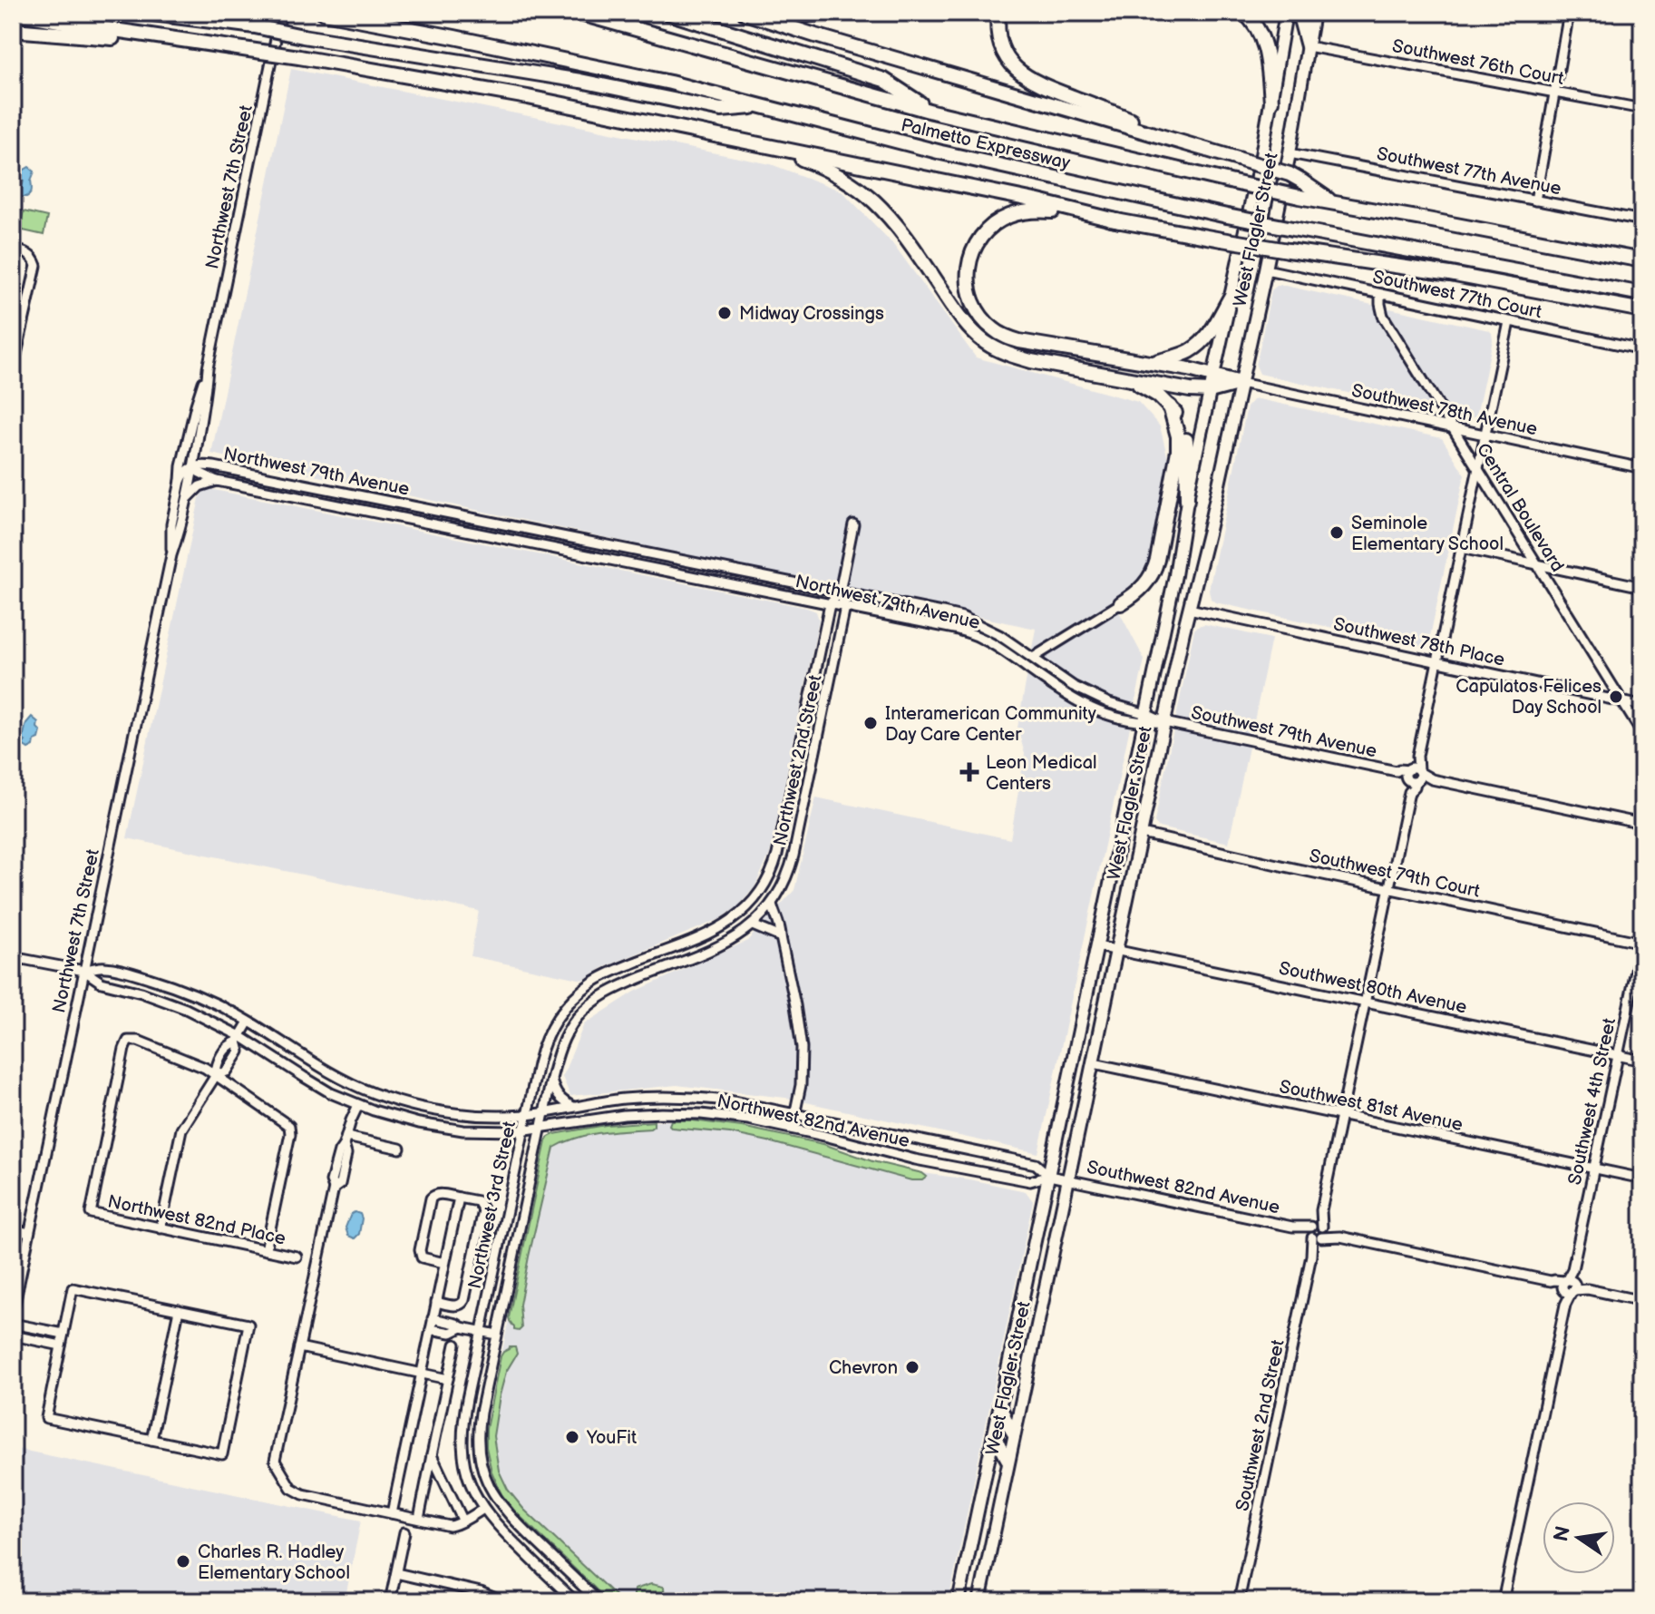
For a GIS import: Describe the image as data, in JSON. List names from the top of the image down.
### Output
{
  "streets": {
    "highway": ["Palmetto Expressway"],
    "main road": ["West Flagler Street"],
    "street": [
      "Southwest 76th Court",
      "Southwest 77th Avenue",
      "Northwest 7th Street",
      "Southwest 77th Court",
      "Southwest 78th Avenue",
      "Northwest 79th Avenue",
      "Central Boulevard",
      "Southwest 78th Place",
      "Southwest 79th Avenue",
      "Northwest 2nd Street",
      "Southwest 79th Court",
      "Southwest 80th Avenue",
      "Southwest 4th Street",
      "Southwest 81st Avenue",
      "Northwest 82nd Avenue",
      "Southwest 82nd Avenue",
      "Northwest 3rd Street",
      "Northwest 82nd Place",
      "Southwest 2nd Street"
    ]
  },
  "crossings": [
    ["Southwest 76th Court", "West Flagler Street"],
    ["Southwest 77th Avenue", "West Flagler Street"],
    ["Northwest 7th Street", "Northwest 79th Avenue"],
    ["Northwest 7th Street", "Northwest 82nd Avenue"],
    ["West Flagler Street", "Southwest 77th Court"],
    ["West Flagler Street", "Southwest 78th Avenue"],
    ["West Flagler Street", "Northwest 79th Avenue"],
    ["West Flagler Street", "Southwest 78th Place"],
    ["West Flagler Street", "Southwest 79th Avenue"],
    ["West Flagler Street", "Southwest 79th Court"],
    ["West Flagler Street", "Southwest 80th Avenue"],
    ["West Flagler Street", "Southwest 81st Avenue"],
    ["West Flagler Street", "Northwest 82nd Avenue"],
    ["West Flagler Street", "Southwest 82nd Avenue"],
    ["Southwest 77th Court", "Central Boulevard"],
    ["Southwest 77th Court", "Southwest 2nd Street"],
    ["Southwest 78th Avenue", "Central Boulevard"],
    ["Southwest 78th Avenue", "Southwest 2nd Street"],
    ["Northwest 79th Avenue", "Southwest 79th Avenue"],
    ["Northwest 79th Avenue", "Northwest 2nd Street"],
    ["Central Boulevard", "Southwest 78th Place"],
    ["Central Boulevard", "Southwest 2nd Street"],
    ["Southwest 78th Place", "Southwest 2nd Street"],
    ["Southwest 79th Avenue", "Southwest 2nd Street"],
    ["Northwest 2nd Street", "Northwest 3rd Street"],
    ["Southwest 79th Court", "Southwest 4th Street"],
    ["Southwest 79th Court", "Southwest 2nd Street"],
    ["Southwest 80th Avenue", "Southwest 4th Street"],
    ["Southwest 80th Avenue", "Southwest 2nd Street"],
    ["Southwest 4th Street", "Southwest 81st Avenue"],
    ["Southwest 4th Street", "Southwest 82nd Avenue"],
    ["Southwest 81st Avenue", "Southwest 2nd Street"],
    ["Northwest 82nd Avenue", "Southwest 82nd Avenue"],
    ["Northwest 82nd Avenue", "Northwest 3rd Street"],
    ["Southwest 82nd Avenue", "Southwest 2nd Street"]
  ],
  "places": {
    "other": [
      "Midway Crossings",
      "Seminole Elementary School",
      "Capulatos Felices Day School",
      "Interamerican Community Day Care Center",
      "Chevron",
      "YouFit",
      "Charles R. Hadley Elementary School"
    ],
    "health": ["Leon Medical Centers"]
  },
  "north": "left"
}
